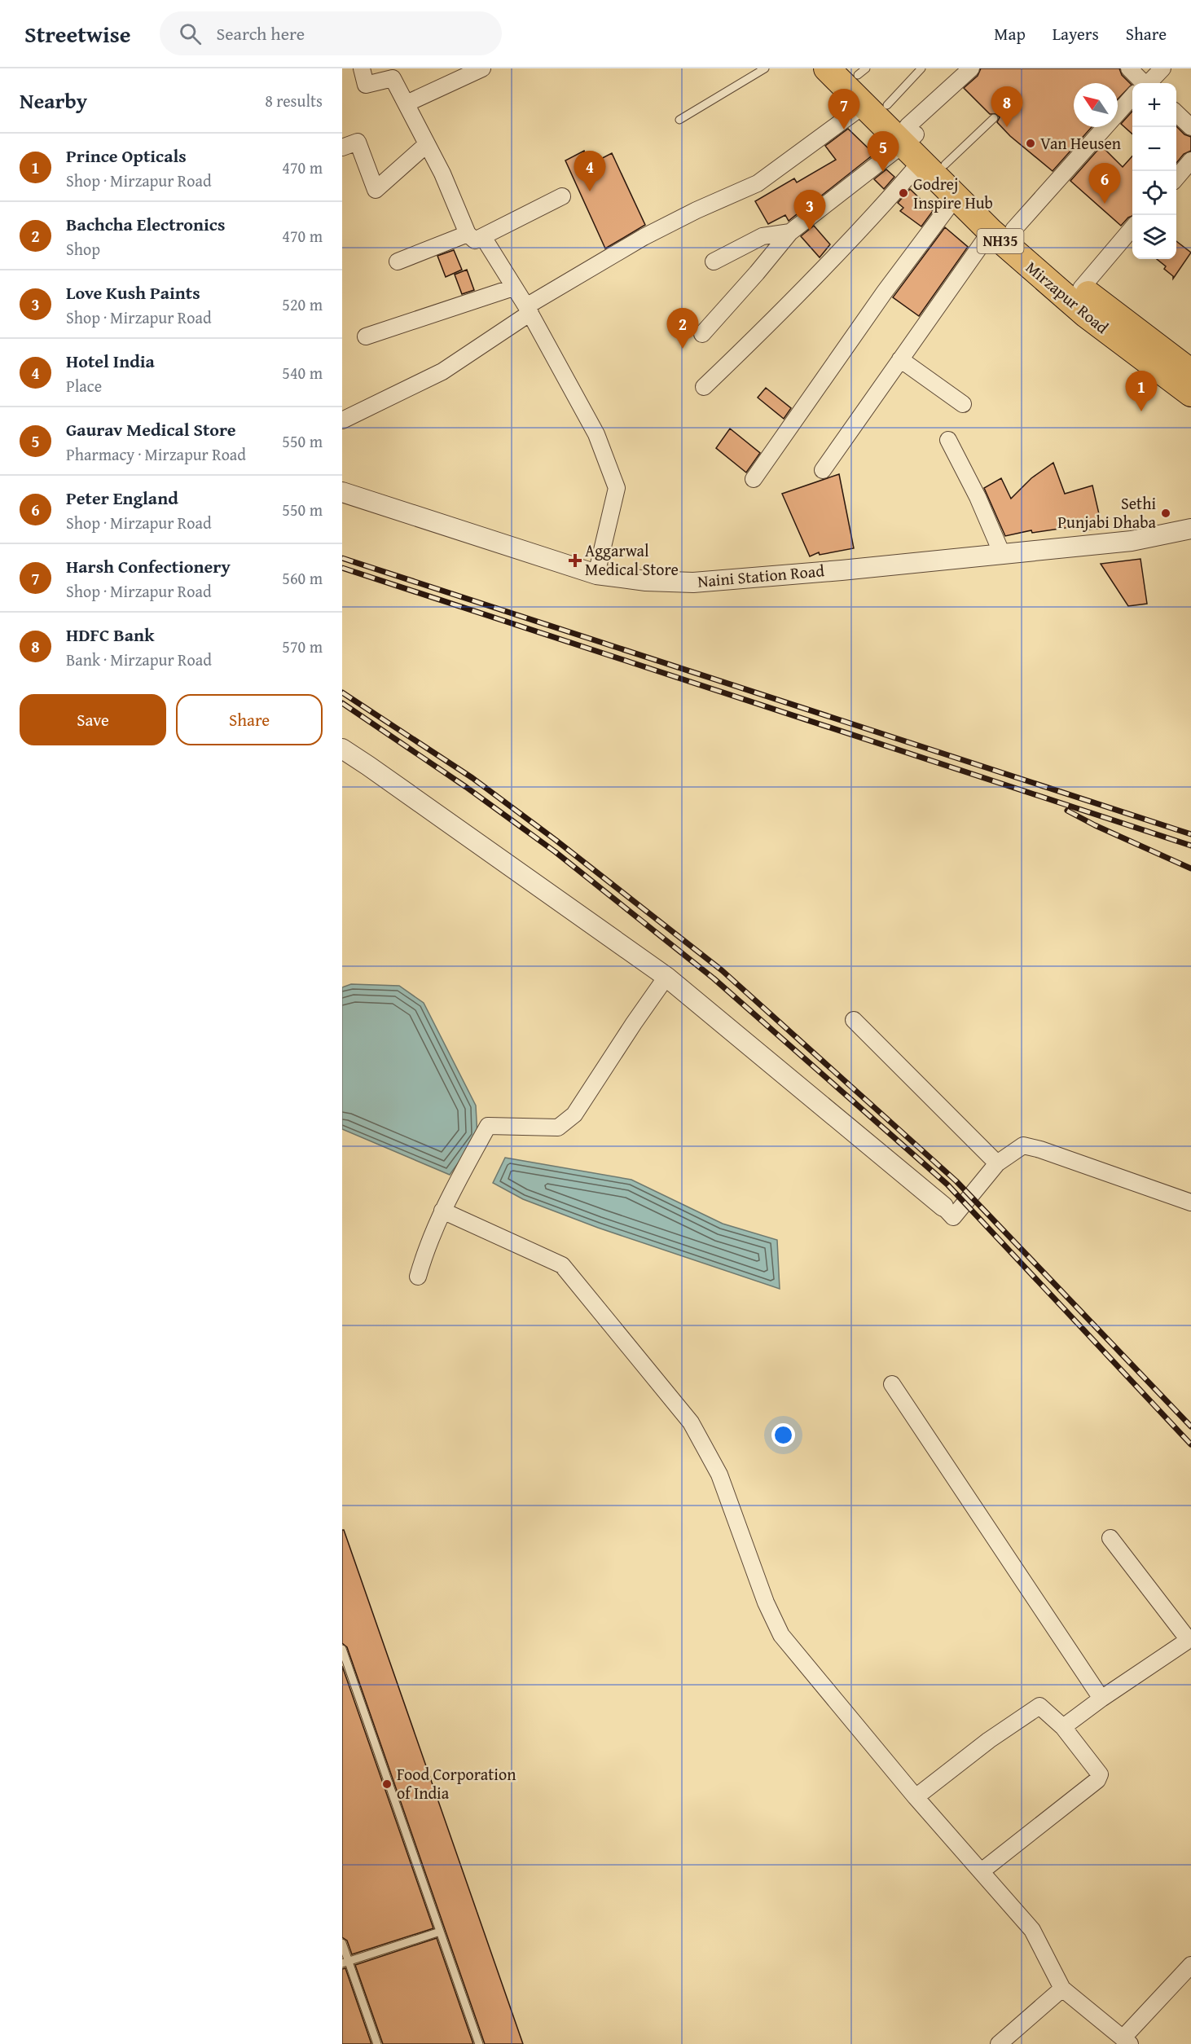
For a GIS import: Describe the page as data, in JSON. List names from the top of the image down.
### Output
{
  "streets": {
    "highway": ["NH35", "Mirzapur Road"],
    "street": ["Naini Station Road"]
  },
  "places": {
    "other": [
      "Van Heusen",
      "Godrej Inspire Hub",
      "Sethi Punjabi Dhaba",
      "Food Corporation of India"
    ],
    "health": ["Aggarwal Medical Store"]
  },
  "north": "top left",
  "page": {
    "header": "Streetwise",
    "search": "Search here",
    "nav": ["Map", "Layers", "Share"],
    "heading": ["Nearby", "8 results"],
    "map_buttons": ["+", "−"],
    "pins": [
      "8",
      "7",
      "5",
      "4",
      "6",
      "3",
      "2",
      "1"
    ],
    "list": [
      {
        "mark": "1",
        "name": "Prince Opticals",
        "note": "Shop · Mirzapur Road",
        "value": "470 m"
      },
      {
        "mark": "2",
        "name": "Bachcha Electronics",
        "note": "Shop",
        "value": "470 m"
      },
      {
        "mark": "3",
        "name": "Love Kush Paints",
        "note": "Shop · Mirzapur Road",
        "value": "520 m"
      },
      {
        "mark": "4",
        "name": "Hotel India",
        "note": "Place",
        "value": "540 m"
      },
      {
        "mark": "5",
        "name": "Gaurav Medical Store",
        "note": "Pharmacy · Mirzapur Road",
        "value": "550 m"
      },
      {
        "mark": "6",
        "name": "Peter England",
        "note": "Shop · Mirzapur Road",
        "value": "550 m"
      },
      {
        "mark": "7",
        "name": "Harsh Confectionery",
        "note": "Shop · Mirzapur Road",
        "value": "560 m"
      },
      {
        "mark": "8",
        "name": "HDFC Bank",
        "note": "Bank · Mirzapur Road",
        "value": "570 m"
      }
    ],
    "buttons": ["Save", "Share"]
  }
}
